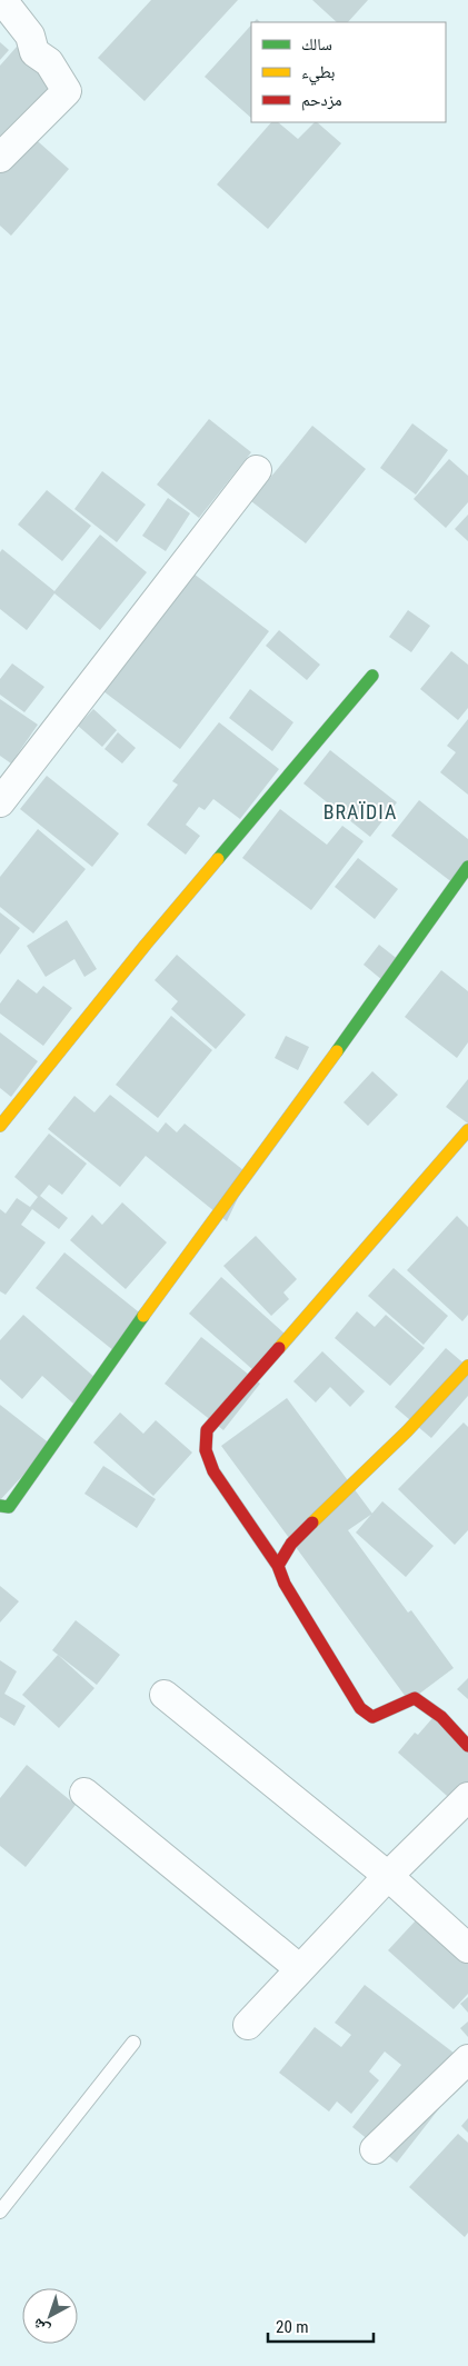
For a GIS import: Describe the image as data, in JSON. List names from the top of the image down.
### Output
{
  "districts": ["BRAÏDIA"],
  "legend": ["سالك", "بطيء", "مزدحم"],
  "scale_bar": "20 m",
  "north": "bottom left"
}
